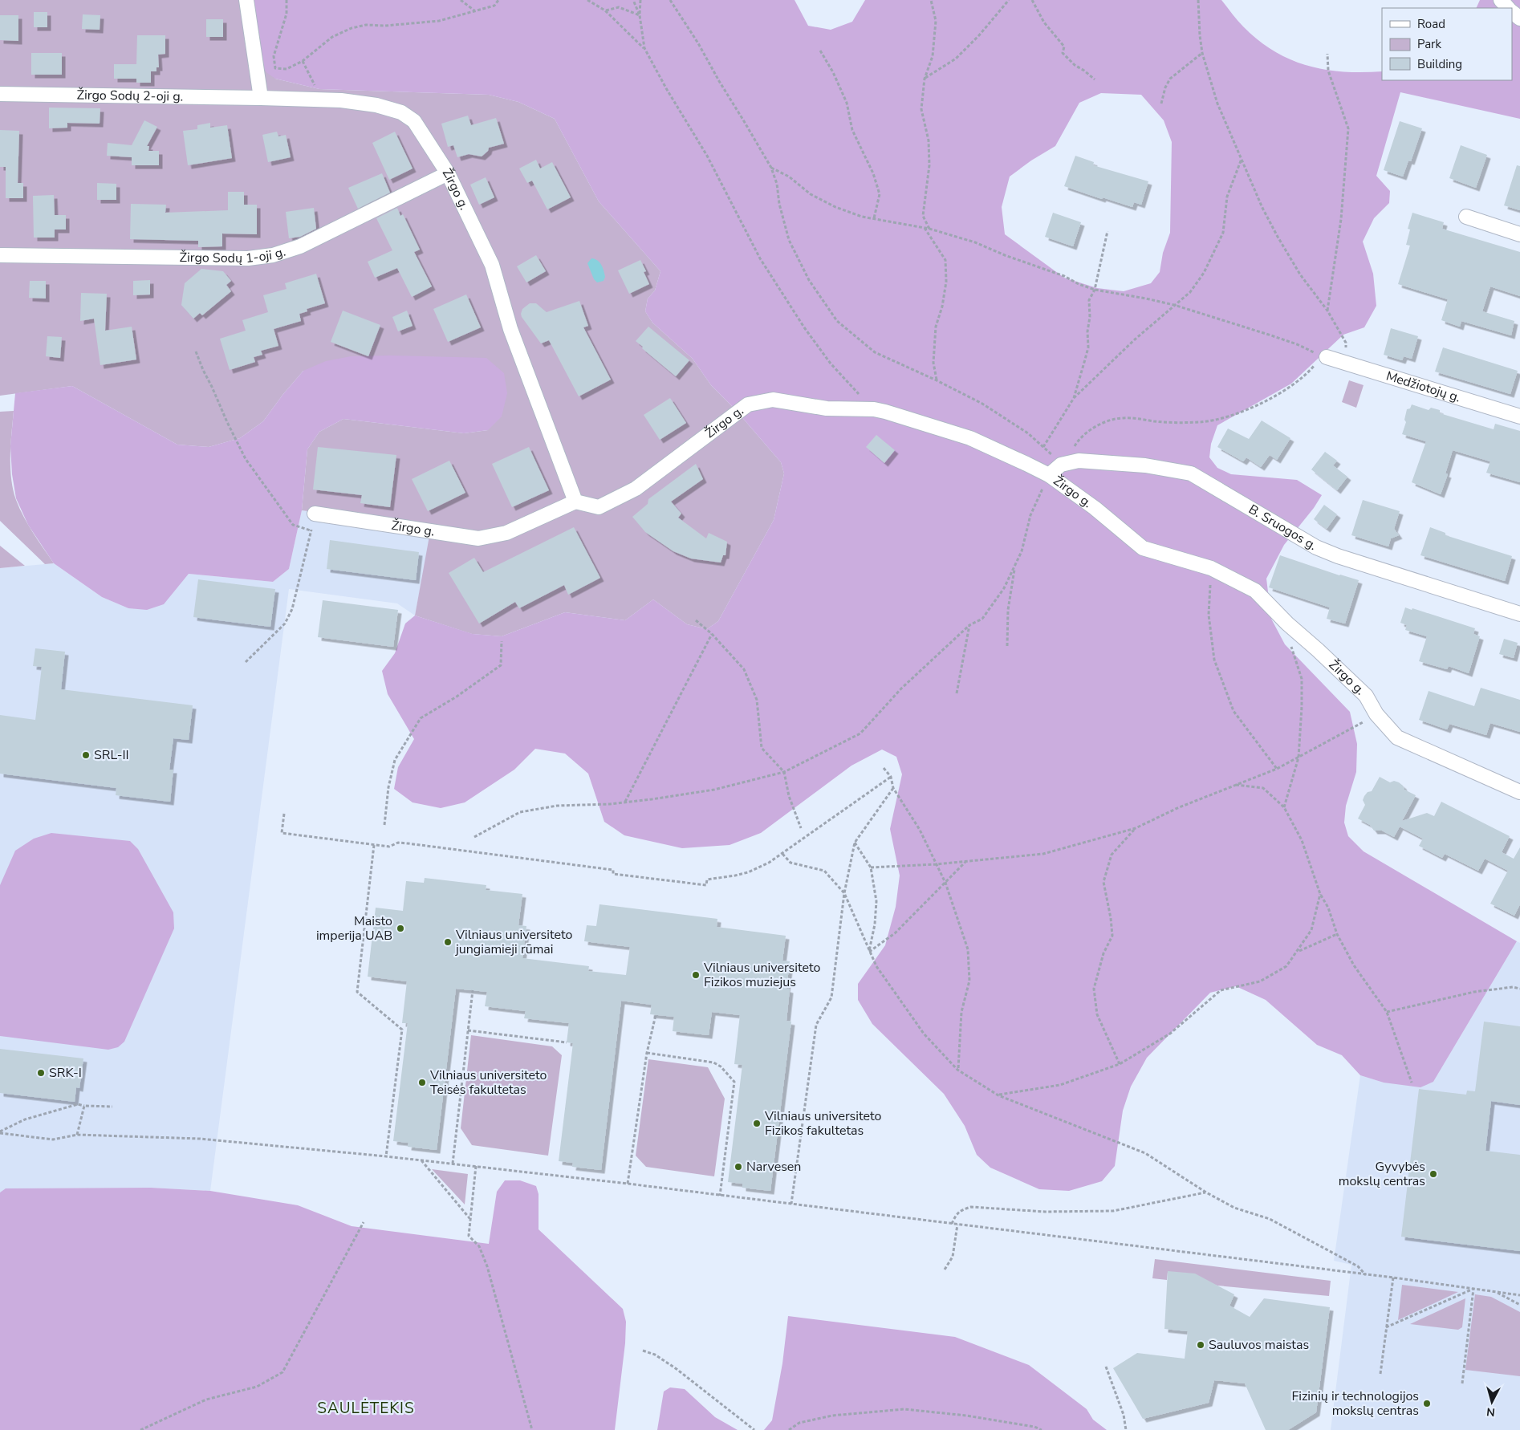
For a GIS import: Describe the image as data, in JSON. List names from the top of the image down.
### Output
{
  "streets": {
    "street": [
      "Žirgo Sodų 2-oji g.",
      "Žirgo g.",
      "Žirgo Sodų 1-oji g.",
      "Medžiotojų g.",
      "B. Sruogos g."
    ]
  },
  "crossings": [
    ["Žirgo Sodų 2-oji g.", "Žirgo g."],
    ["Žirgo g.", "Žirgo Sodų 1-oji g."]
  ],
  "districts": ["SAULĖTEKIS"],
  "places": [
    "SRL-II",
    "Maisto imperija UAB",
    "Vilniaus universiteto jungiamieji rūmai",
    "Vilniaus universiteto Fizikos muziejus",
    "SRK-I",
    "Vilniaus universiteto Teisės fakultetas",
    "Vilniaus universiteto Fizikos fakultetas",
    "Narvesen",
    "Gyvybės mokslų centras",
    "Sauluvos maistas",
    "Fizinių ir technologijos mokslų centras"
  ],
  "legend": ["Road", "Park", "Building"],
  "north": "bottom"
}
